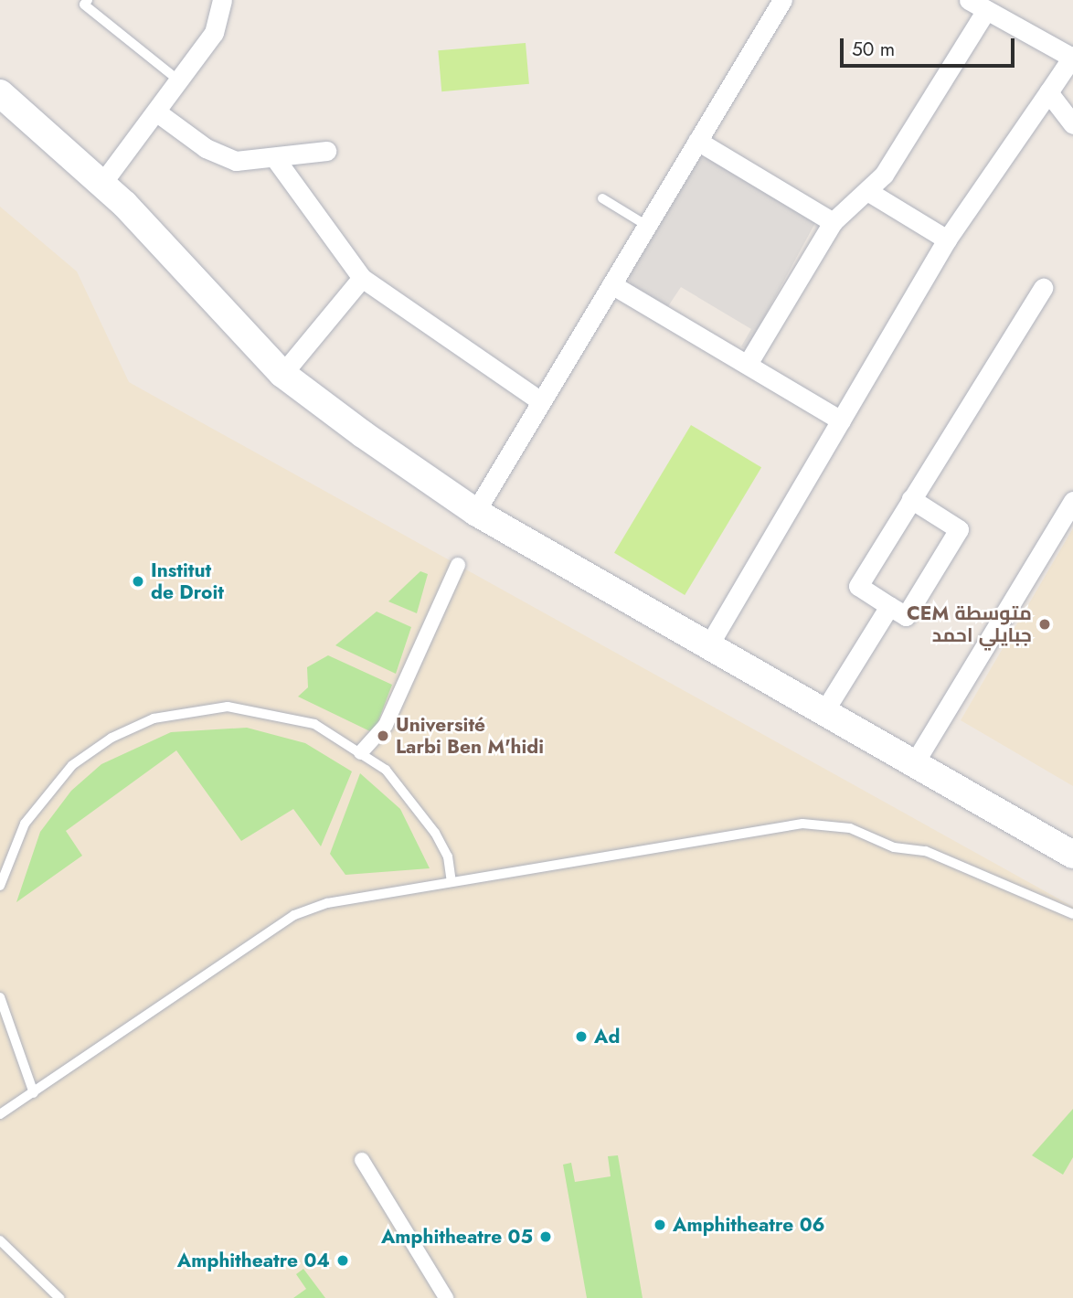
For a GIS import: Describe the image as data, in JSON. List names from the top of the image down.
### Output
{
  "places": [
    "Institut de Droit",
    "CEM متوسطة جبايلي احمد",
    "Université Larbi Ben M'hidi",
    "Ad",
    "Amphitheatre 06",
    "Amphitheatre 05",
    "Amphitheatre 04"
  ],
  "scale_bar": "50 m"
}
